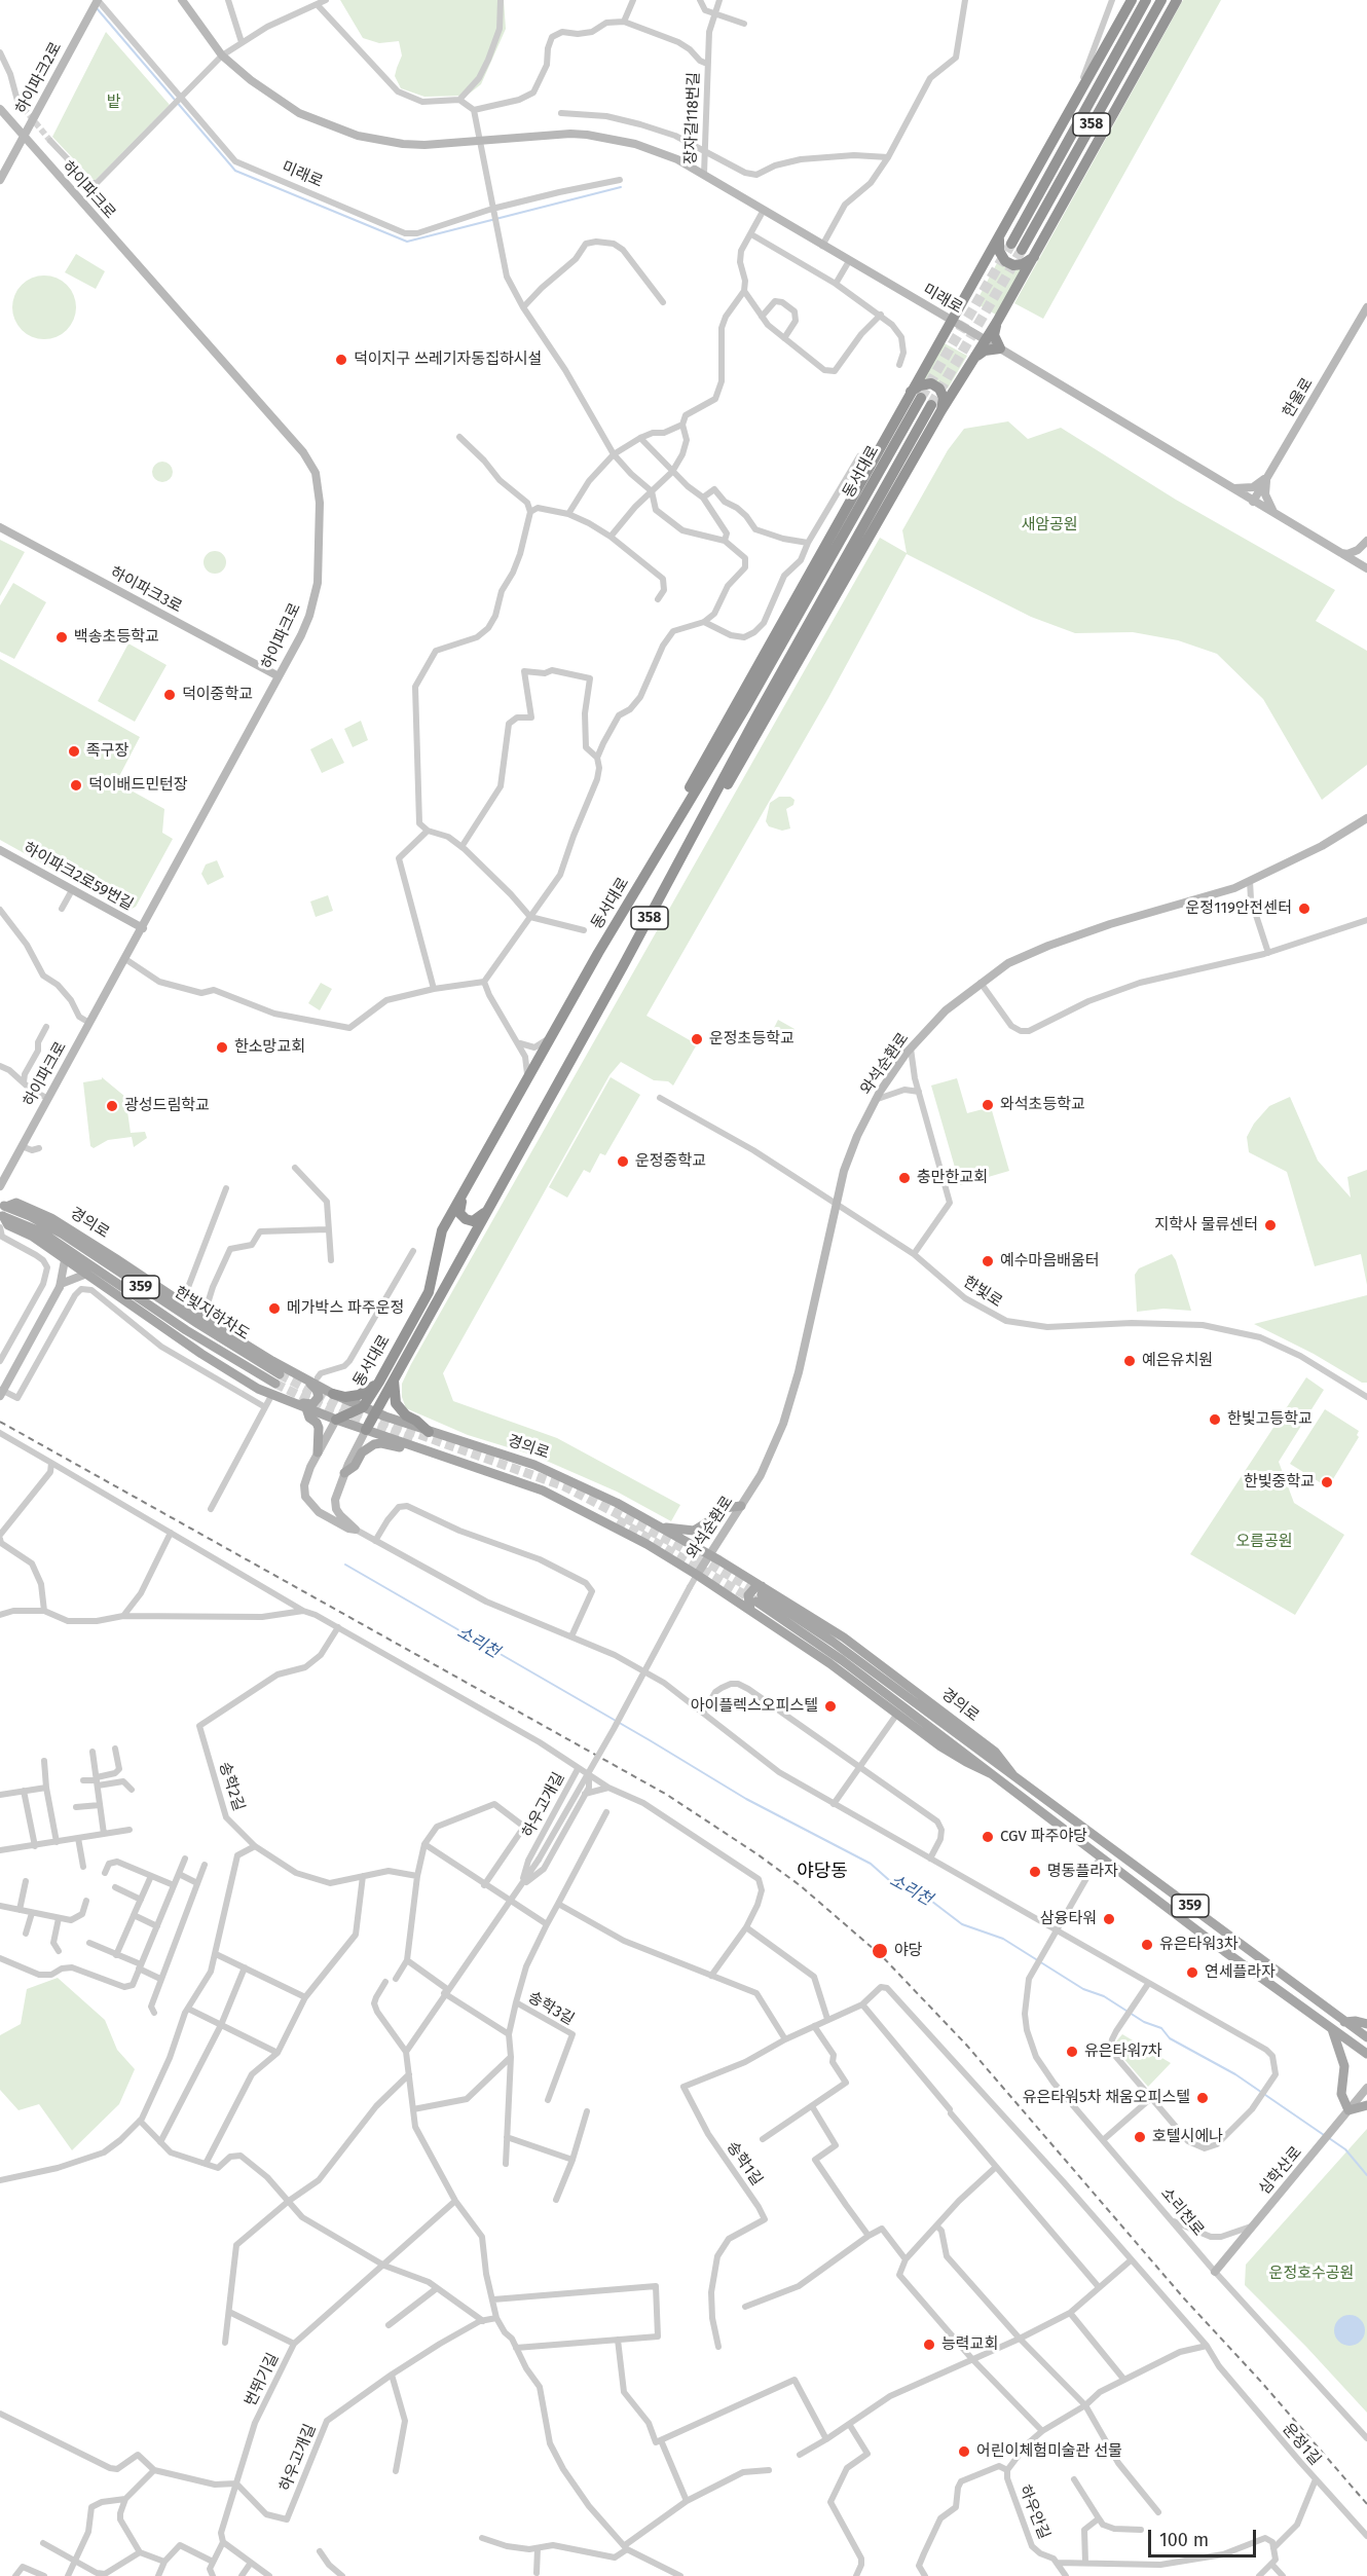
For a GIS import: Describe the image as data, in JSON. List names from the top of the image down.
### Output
{
  "streets": {
    "highway": ["358", "동서대로"],
    "main road": ["경의로", "359"],
    "street": [
      "하이파크2로",
      "장자길118번길",
      "미래로",
      "하이파크로",
      "한울로",
      "하이파크3로",
      "하이파크2로59번길",
      "와석순환로",
      "한빛로",
      "송학2길",
      "하우고개길",
      "송학3길",
      "송학1길",
      "심학산로",
      "소리천로",
      "번뛰기길",
      "운정1길",
      "하우안길"
    ]
  },
  "crossings": [
    ["하이파크2로", "미래로"],
    ["하이파크2로", "하이파크로"],
    ["장자길118번길", "미래로"],
    ["미래로", "한울로"],
    ["미래로", "동서대로"],
    ["하이파크로", "하이파크3로"],
    ["하이파크로", "하이파크2로59번길"],
    ["동서대로", "경의로"],
    ["와석순환로", "경의로"],
    ["와석순환로", "한빛로"],
    ["와석순환로", "하우고개길"],
    ["경의로", "하우고개길"],
    ["하우고개길", "번뛰기길"],
    ["송학1길", "운정1길"],
    ["심학산로", "소리천로"]
  ],
  "districts": ["야당동"],
  "water": ["소리천"],
  "parks": [
    "밭",
    "새암공원",
    "오름공원",
    "운정호수공원"
  ],
  "places": [
    "덕이지구 쓰레기자동집하시설",
    "백송초등학교",
    "덕이중학교",
    "족구장",
    "덕이배드민턴장",
    "운정119안전센터",
    "운정초등학교",
    "한소망교회",
    "와석초등학교",
    "광성드림학교",
    "운정중학교",
    "충만한교회",
    "지학사 물류센터",
    "예수마음배움터",
    "메가박스 파주운정",
    "예은유치원",
    "한빛고등학교",
    "한빛중학교",
    "아이플렉스오피스텔",
    "CGV 파주야당",
    "명동플라자",
    "삼융타워",
    "유은타워3차",
    "야당",
    "연세플라자",
    "유은타워7차",
    "유은타워5차 채움오피스텔",
    "호텔시에나",
    "능력교회",
    "어린이체험미술관 선물"
  ],
  "scale_bar": "100 m"
}
